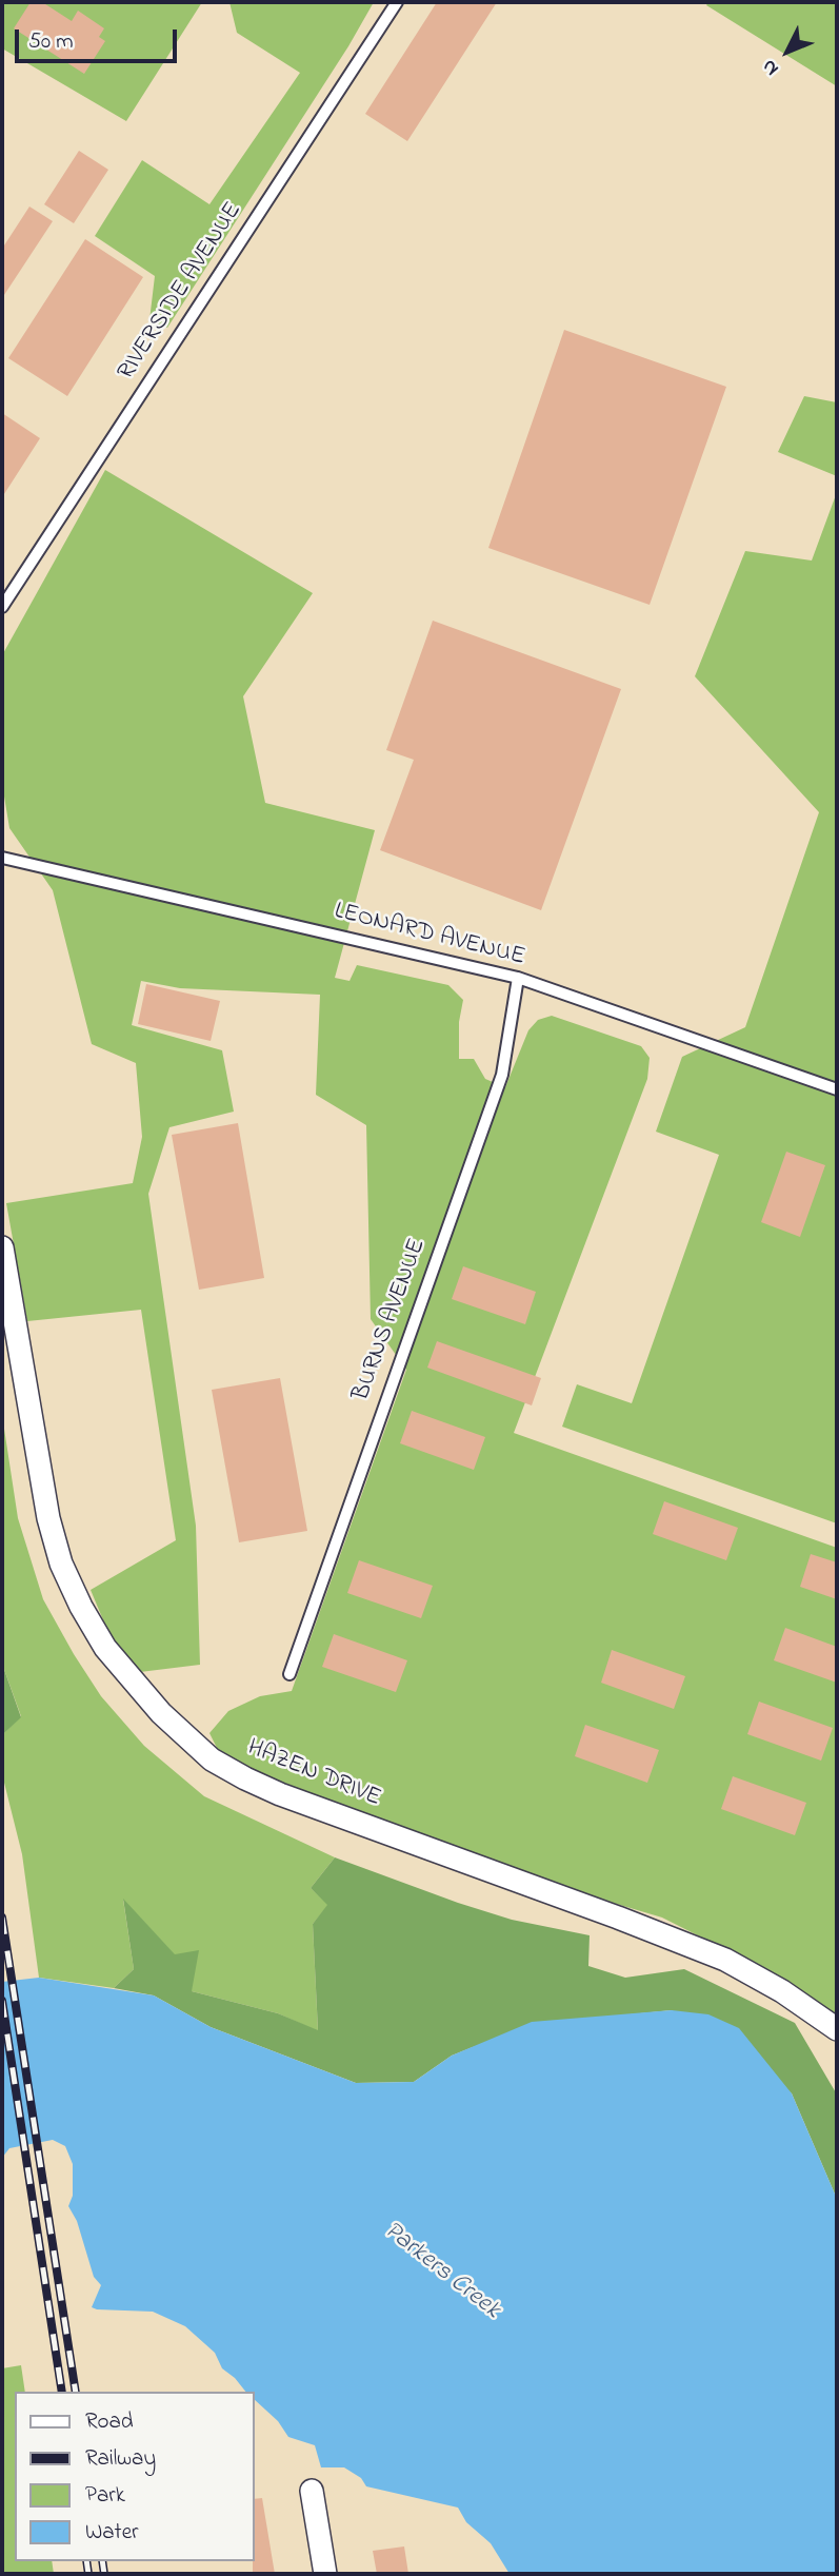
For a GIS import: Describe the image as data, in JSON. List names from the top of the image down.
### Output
{
  "streets": {
    "street": ["HAZEN DRIVE"],
    "lane": ["RIVERSIDE AVENUE", "LEONARD AVENUE", "BURNS AVENUE"]
  },
  "crossings": [
    ["LEONARD AVENUE", "BURNS AVENUE"]
  ],
  "water": ["Parkers Creek"],
  "legend": [
    "Road",
    "Railway",
    "Park",
    "Water"
  ],
  "scale_bar": "50 m",
  "north": "bottom left"
}
